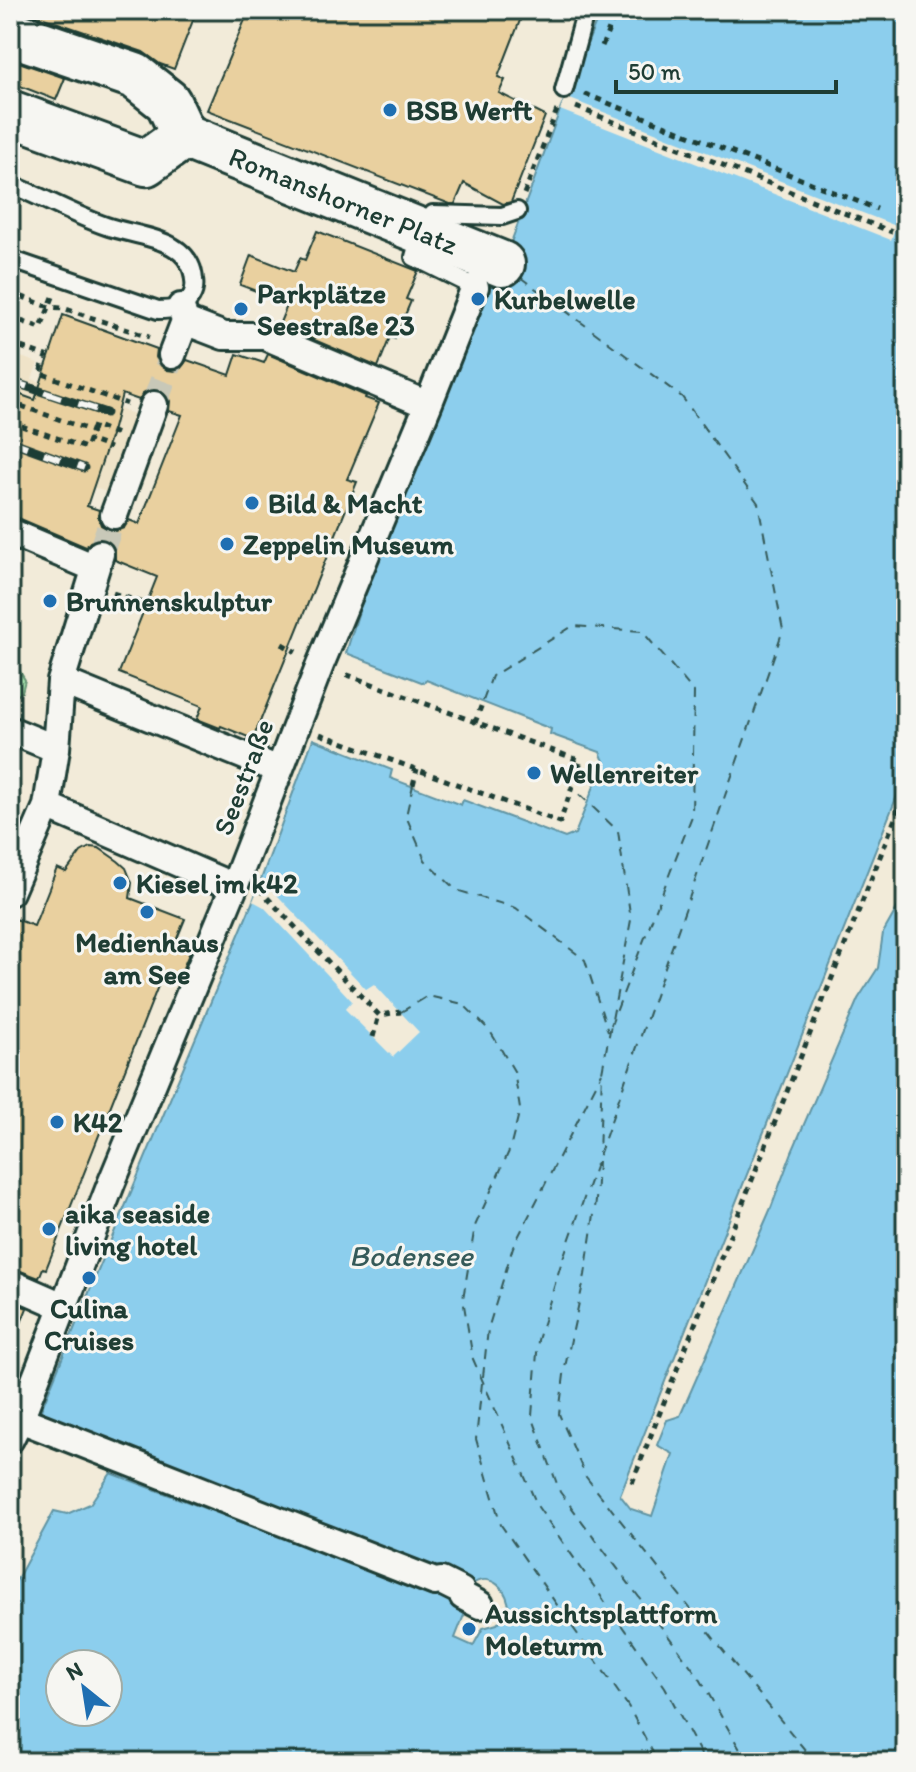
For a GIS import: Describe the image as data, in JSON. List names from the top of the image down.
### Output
{
  "streets": {
    "main road": ["Romanshorner Platz"],
    "street": ["Seestraße"]
  },
  "crossings": [
    ["Romanshorner Platz", "Seestraße"]
  ],
  "water": ["Bodensee"],
  "places": [
    "BSB Werft",
    "Kurbelwelle",
    "Parkplätze Seestraße 23",
    "Bild & Macht",
    "Zeppelin Museum",
    "Brunnenskulptur",
    "Wellenreiter",
    "Kiesel im k42",
    "Medienhaus am See",
    "K42",
    "aika seaside living hotel",
    "Culina Cruises",
    "Aussichtsplattform Moleturm"
  ],
  "scale_bar": "50 m",
  "north": "top left"
}
